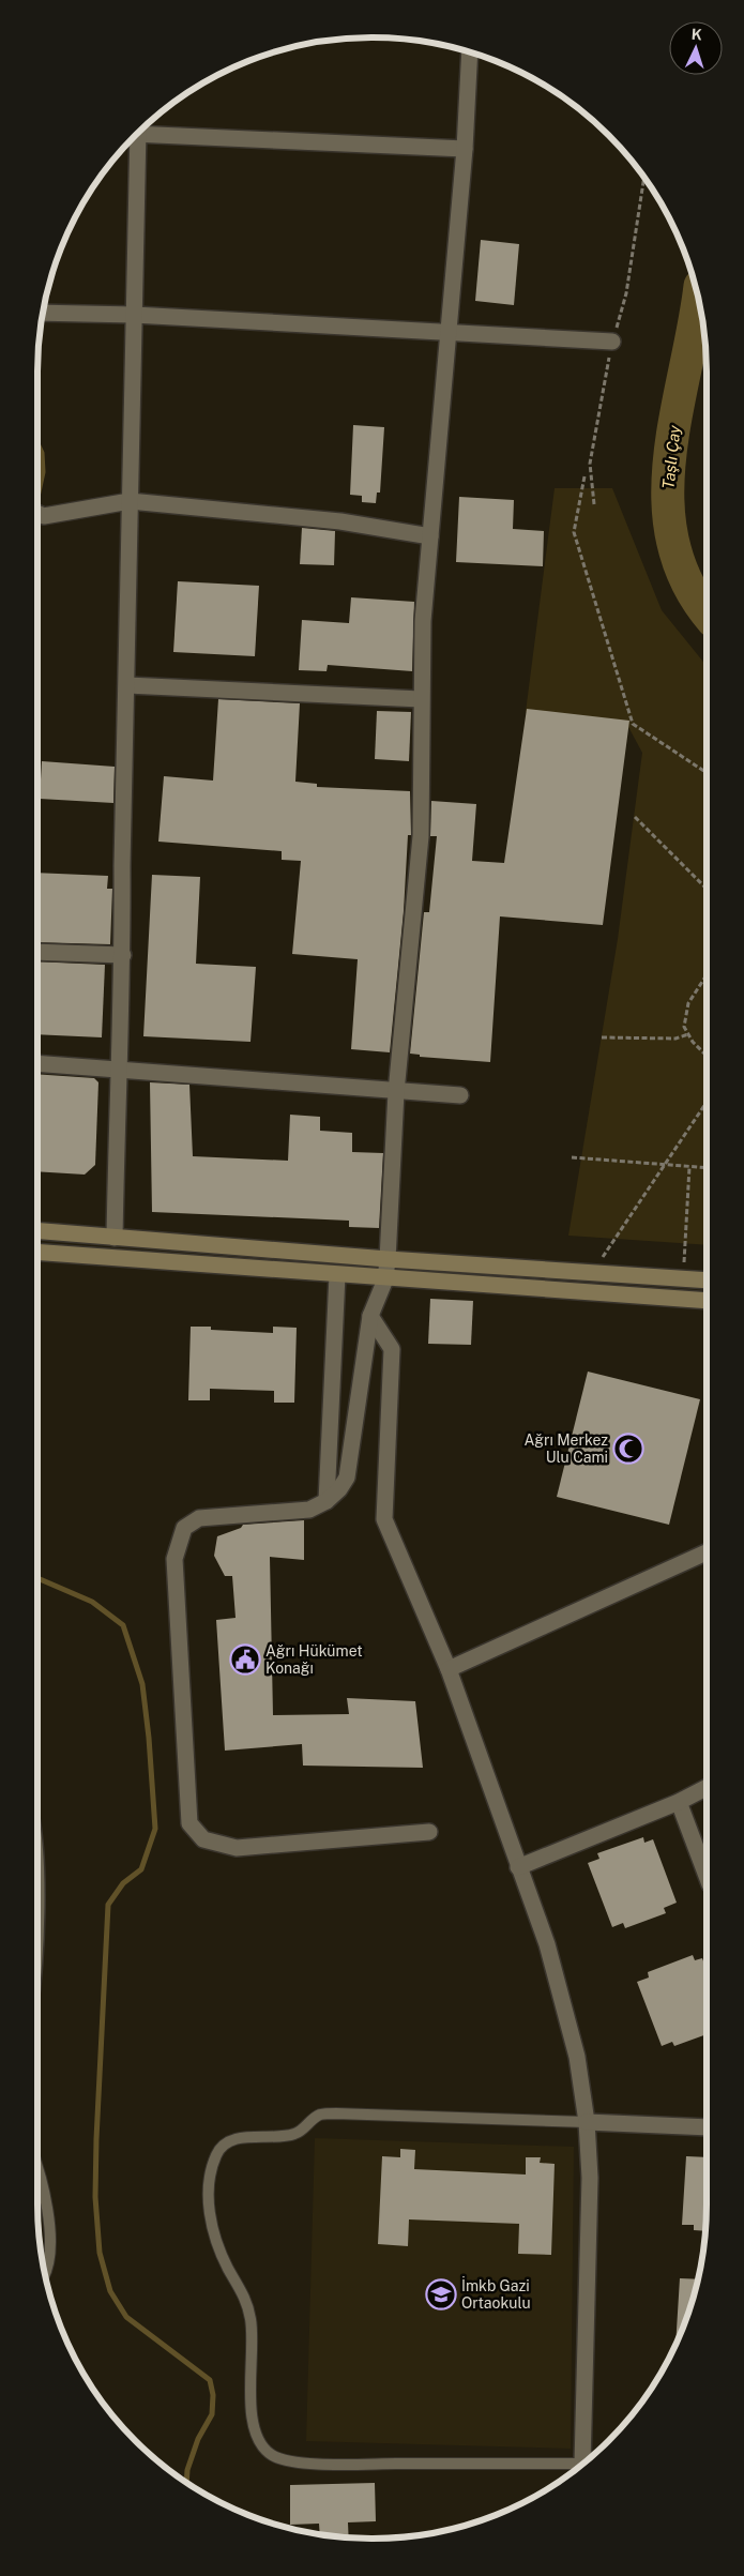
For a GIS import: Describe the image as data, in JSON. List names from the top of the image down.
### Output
{
  "water": ["Taşlı Çay"],
  "places": {
    "mosque": ["Ağrı Merkez Ulu Cami"],
    "public building": ["Ağrı Hükümet Konağı"],
    "school or university": ["İmkb Gazi Ortaokulu"]
  },
  "north": "top"
}
